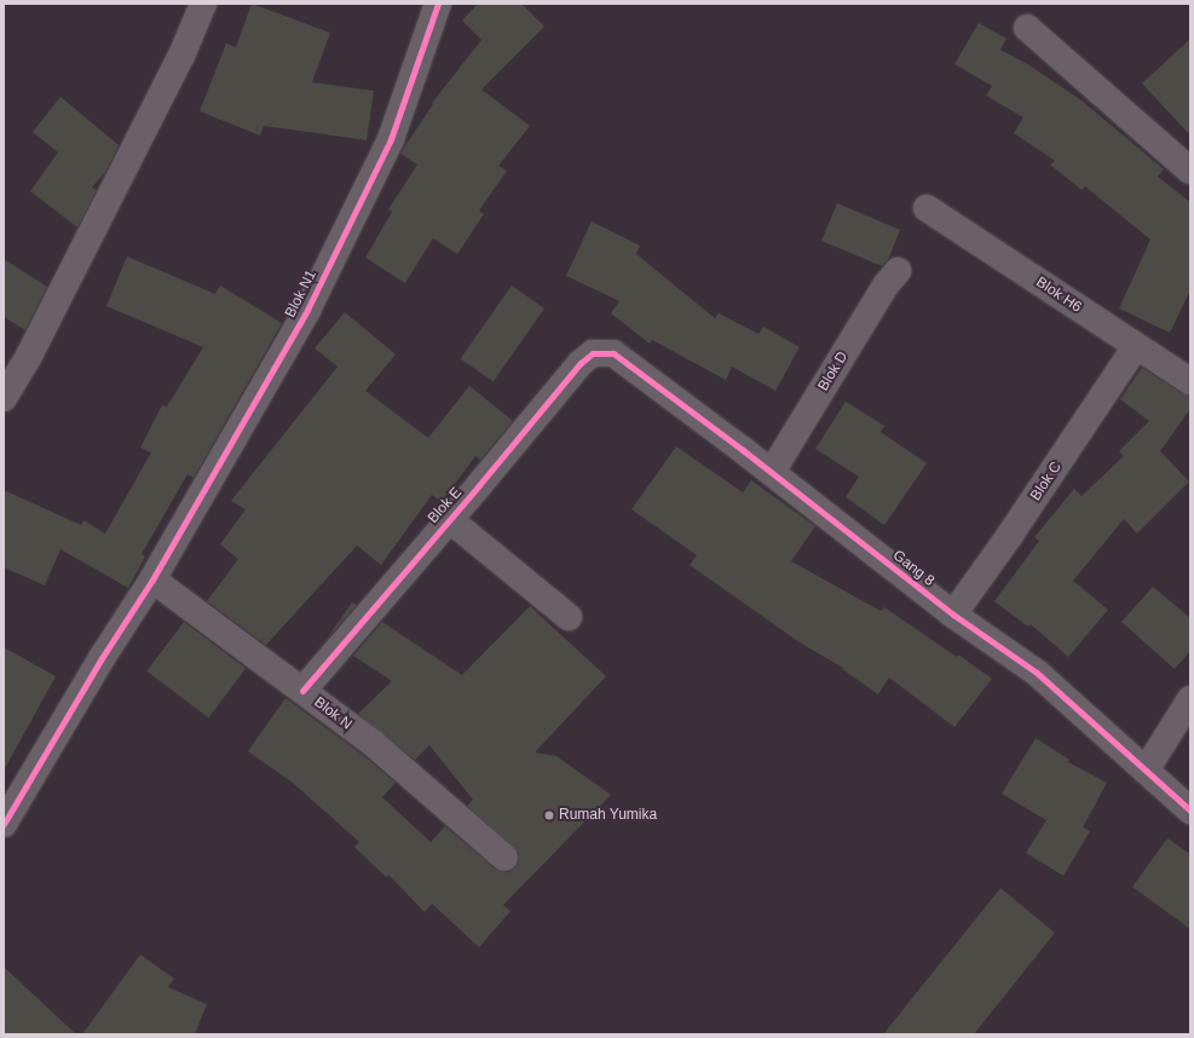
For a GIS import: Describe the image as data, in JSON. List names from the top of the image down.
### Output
{
  "streets": {
    "street": [
      "Blok N1",
      "Blok H6",
      "Blok D",
      "Blok C",
      "Blok E",
      "Gang 8",
      "Blok N"
    ]
  },
  "crossings": [
    ["Blok N1", "Blok N"],
    ["Blok H6", "Blok C"],
    ["Blok D", "Gang 8"],
    ["Blok C", "Gang 8"],
    ["Blok E", "Gang 8"],
    ["Blok E", "Blok N"]
  ],
  "places": ["Rumah Yumika"]
}
